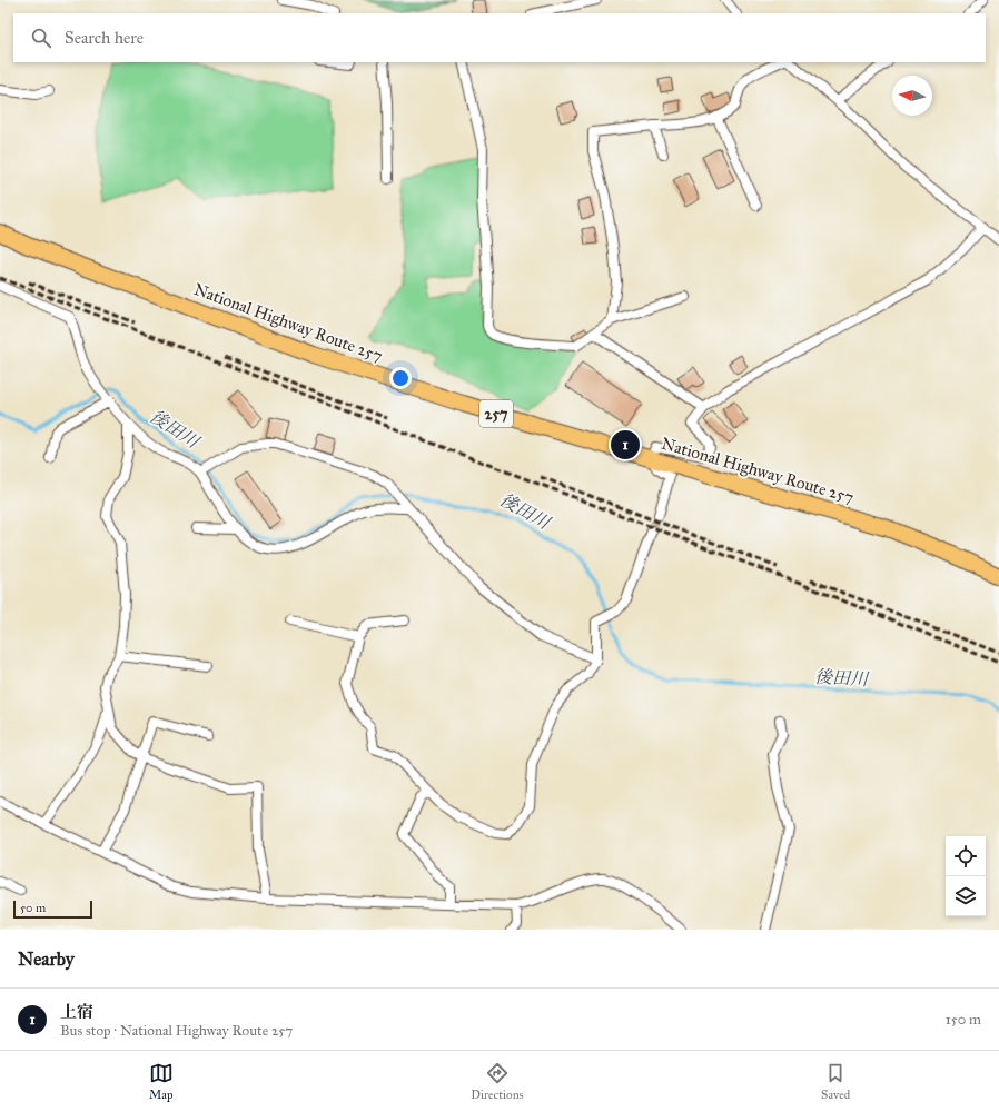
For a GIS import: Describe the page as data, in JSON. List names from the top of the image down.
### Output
{
  "streets": {
    "highway": ["National Highway Route 257", "257"]
  },
  "water": ["後田川"],
  "scale_bar": "50 m",
  "north": "left",
  "page": {
    "search": "Search here",
    "pins": "1",
    "scale": "50 m",
    "heading": "Nearby",
    "list": [
      {
        "mark": "1",
        "name": "上宿",
        "note": "Bus stop · National Highway Route 257",
        "value": "150 m"
      }
    ],
    "nav": ["Map", "Directions", "Saved"]
  }
}
